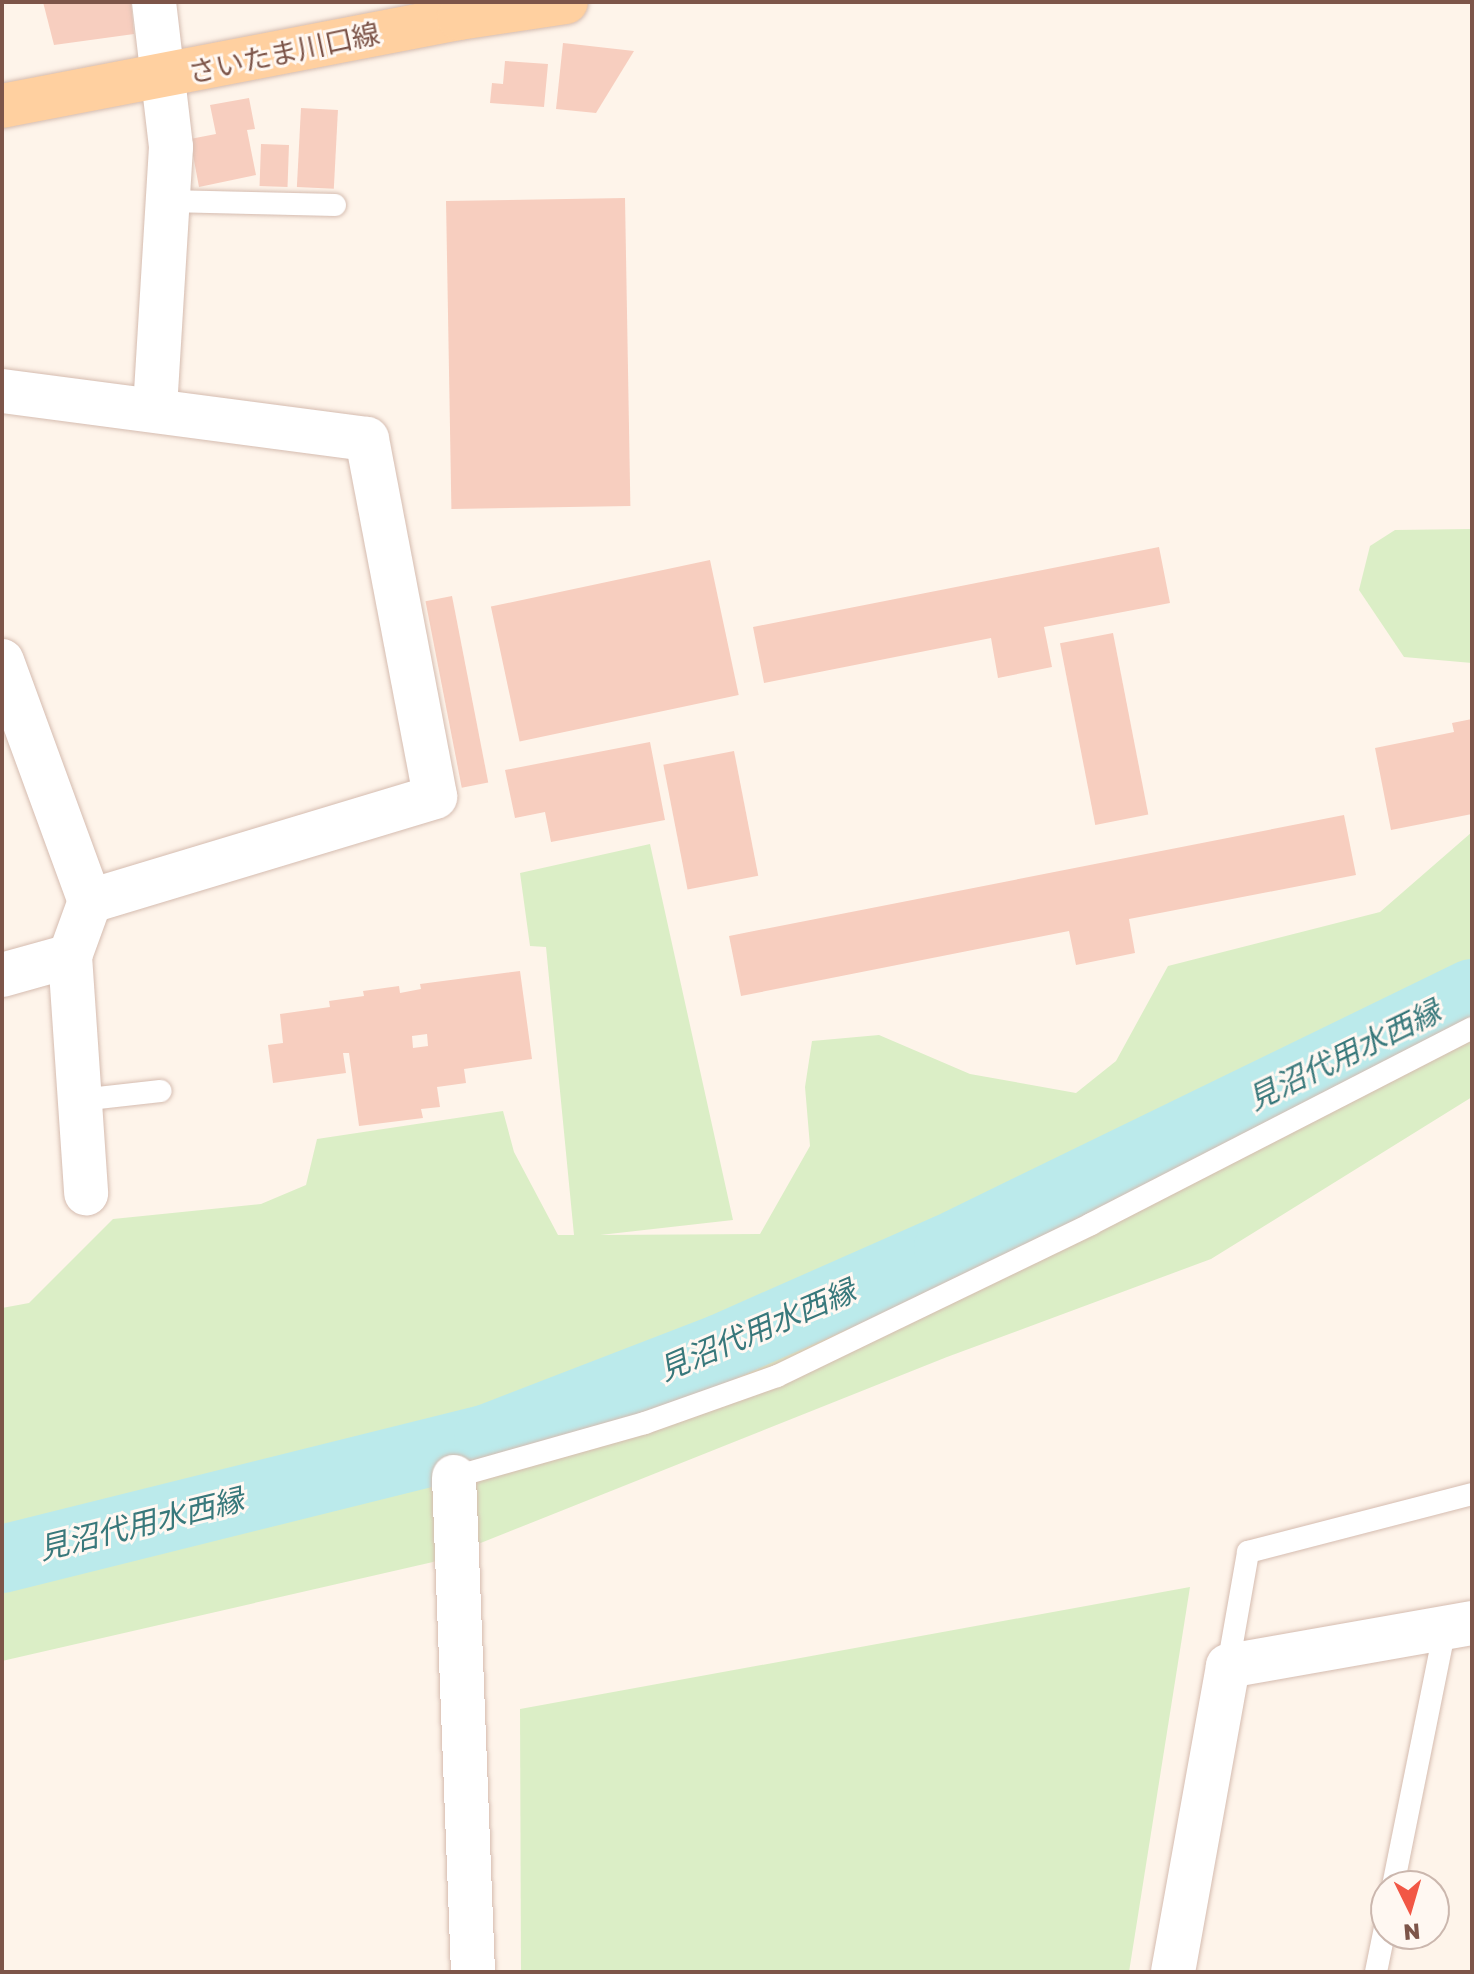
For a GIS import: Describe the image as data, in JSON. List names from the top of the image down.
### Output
{
  "streets": {
    "main road": ["さいたま川口線"]
  },
  "water": ["見沼代用水西縁"],
  "north": "bottom"
}
